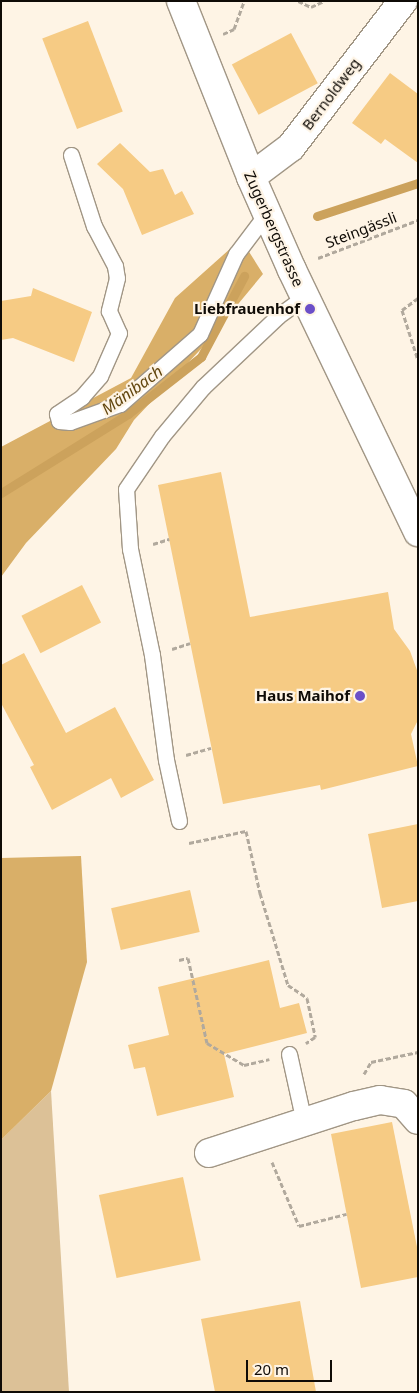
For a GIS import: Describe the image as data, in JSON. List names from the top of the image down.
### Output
{
  "streets": {
    "street": ["Bernoldweg", "Zugerbergstrasse"],
    "path": ["Steingässli"]
  },
  "crossings": [
    ["Bernoldweg", "Zugerbergstrasse"],
    ["Zugerbergstrasse", "Steingässli"]
  ],
  "water": ["Mänibach"],
  "places": ["Liebfrauenhof", "Haus Maihof"],
  "scale_bar": "20 m"
}
